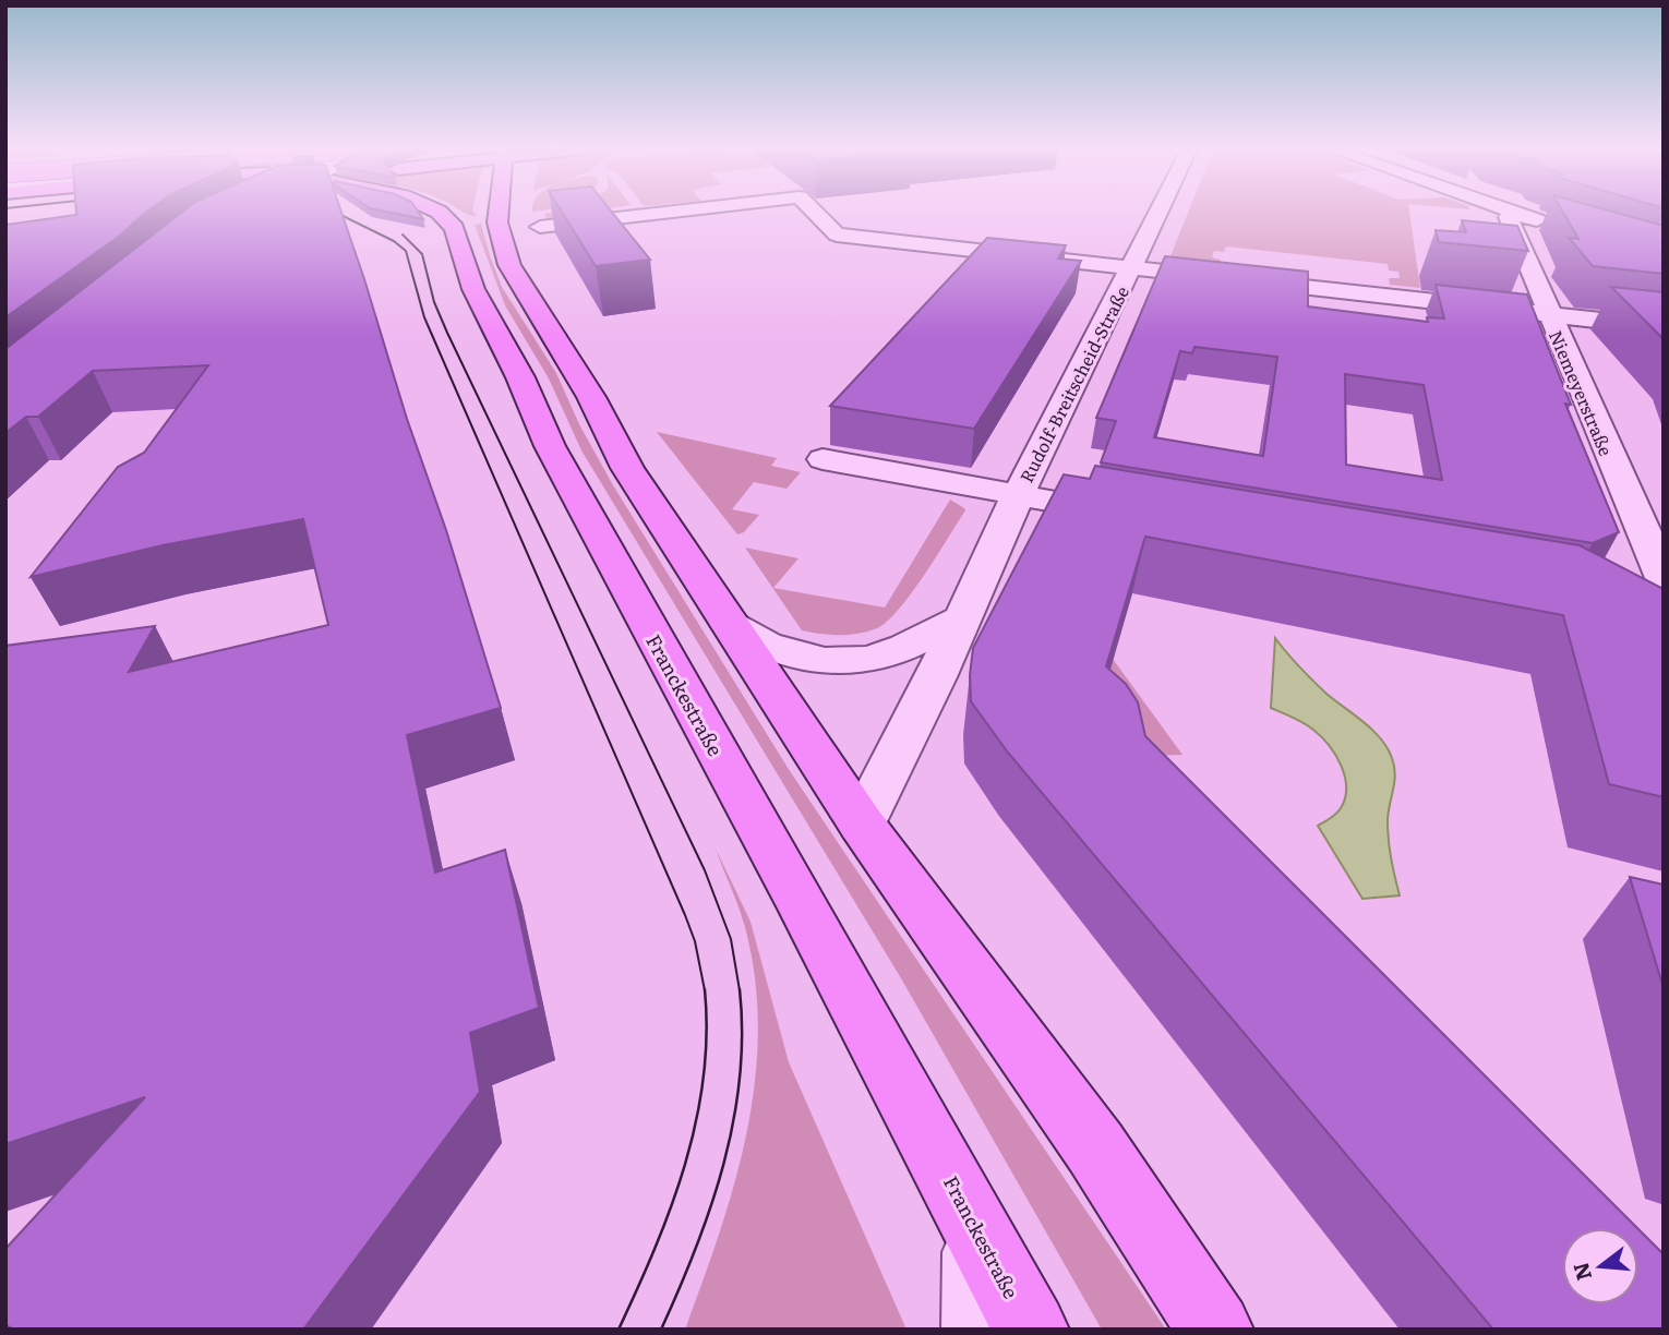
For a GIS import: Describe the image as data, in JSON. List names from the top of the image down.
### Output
{
  "streets": {
    "main road": ["Franckestraße"],
    "street": ["Rudolf-Breitscheid-Straße", "Niemeyerstraße"]
  },
  "north": "left"
}
